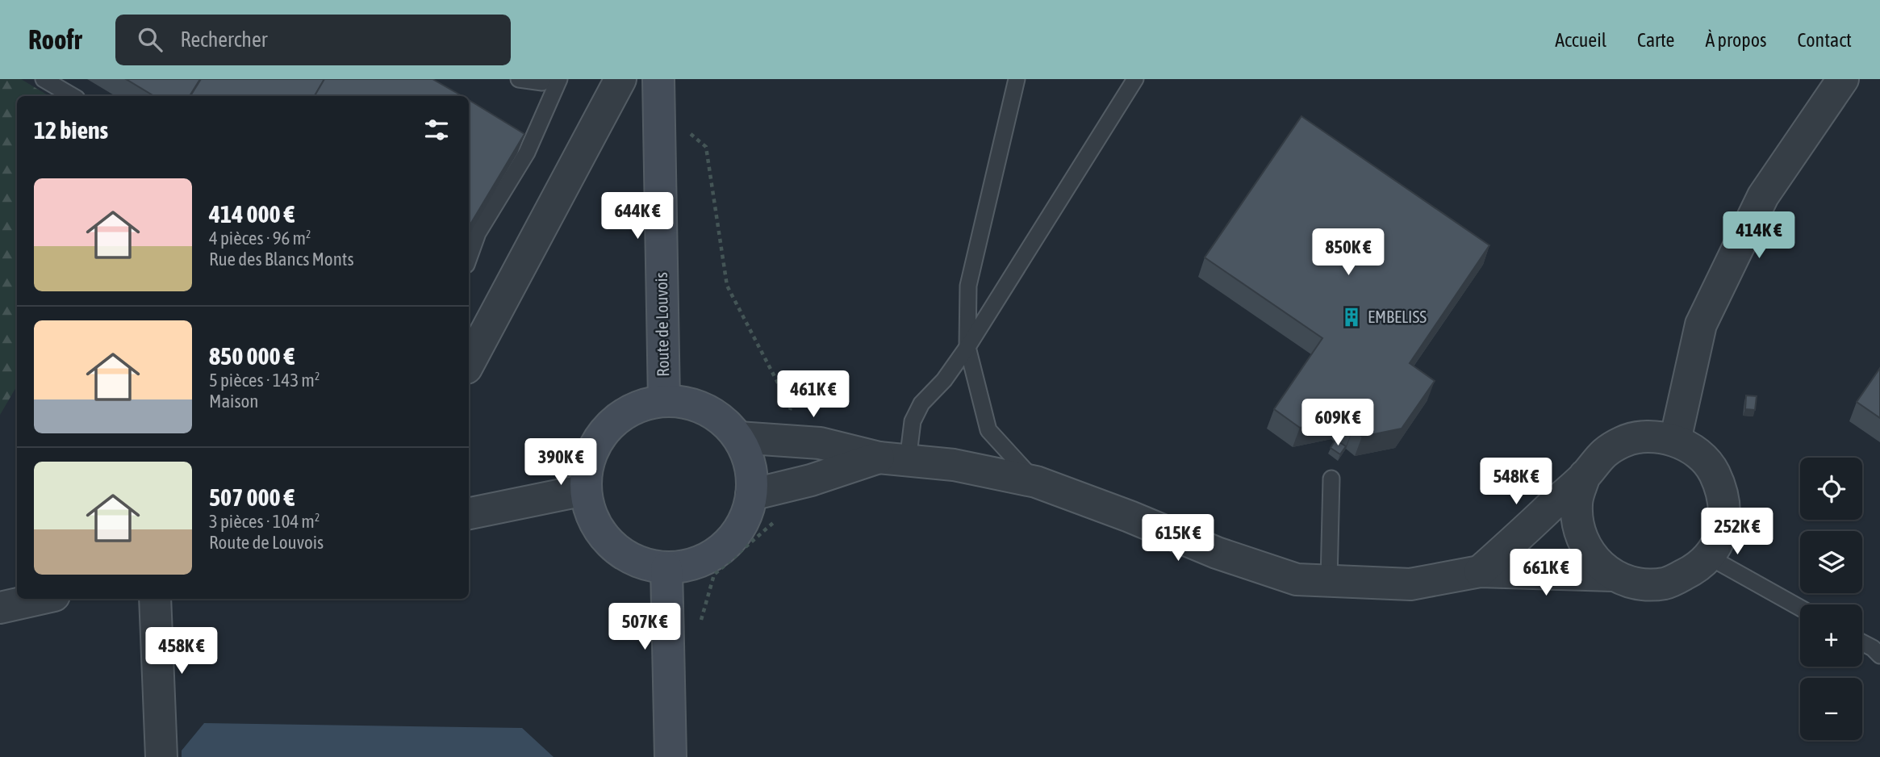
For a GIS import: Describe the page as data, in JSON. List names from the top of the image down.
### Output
{
  "streets": {
    "main road": ["Route de Louvois"]
  },
  "places": {
    "building": ["EMBELISS"]
  },
  "page": {
    "header": "Roofr",
    "search": "Rechercher",
    "nav": [
      "Accueil",
      "Carte",
      "À propos",
      "Contact"
    ],
    "heading": "12 biens",
    "list": [
      {
        "name": "414 000 €",
        "note": "4 pièces · 96 m² · Rue des Blancs Monts"
      },
      {
        "name": "850 000 €",
        "note": "5 pièces · 143 m² · Maison"
      },
      {
        "name": "507 000 €",
        "note": "3 pièces · 104 m² · Route de Louvois"
      }
    ],
    "price": [
      "644K €",
      "414K €",
      "850K €",
      "461K €",
      "609K €",
      "390K €",
      "548K €",
      "252K €",
      "615K €",
      "661K €",
      "507K €",
      "458K €"
    ],
    "map_buttons": ["+", "−"]
  }
}
